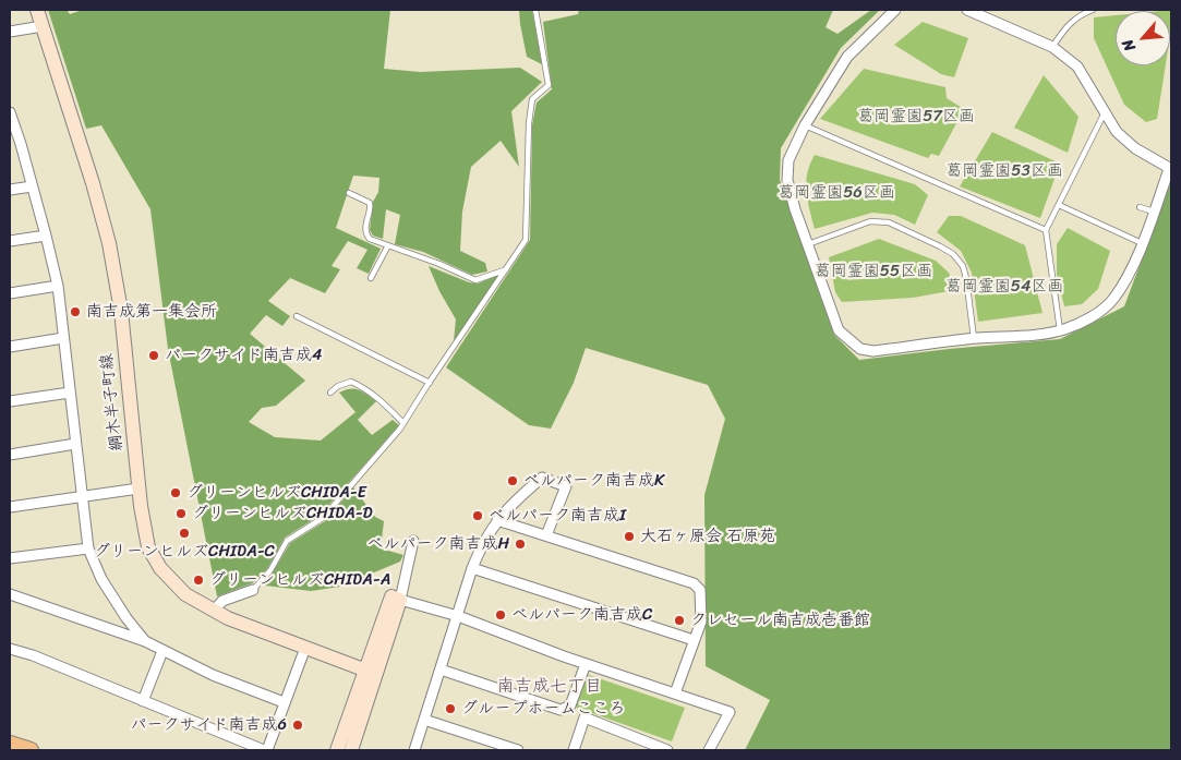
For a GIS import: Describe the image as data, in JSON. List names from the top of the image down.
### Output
{
  "streets": {
    "street": ["綱木半子町線"]
  },
  "districts": ["南吉成七丁目"],
  "parks": [
    "葛岡霊園57区画",
    "葛岡霊園53区画",
    "葛岡霊園56区画",
    "葛岡霊園55区画",
    "葛岡霊園54区画"
  ],
  "places": [
    "南吉成第一集会所",
    "パークサイド南吉成4",
    "ベルパーク南吉成K",
    "グリーンヒルズCHIDA-E",
    "グリーンヒルズCHIDA-D",
    "ベルパーク南吉成I",
    "グリーンヒルズCHIDA-C",
    "大石ヶ原会 石原苑",
    "ベルパーク南吉成H",
    "グリーンヒルズCHIDA-A",
    "ベルパーク南吉成C",
    "クレセール南吉成壱番館",
    "グループホームこころ",
    "パークサイド南吉成6"
  ],
  "north": "bottom left"
}
